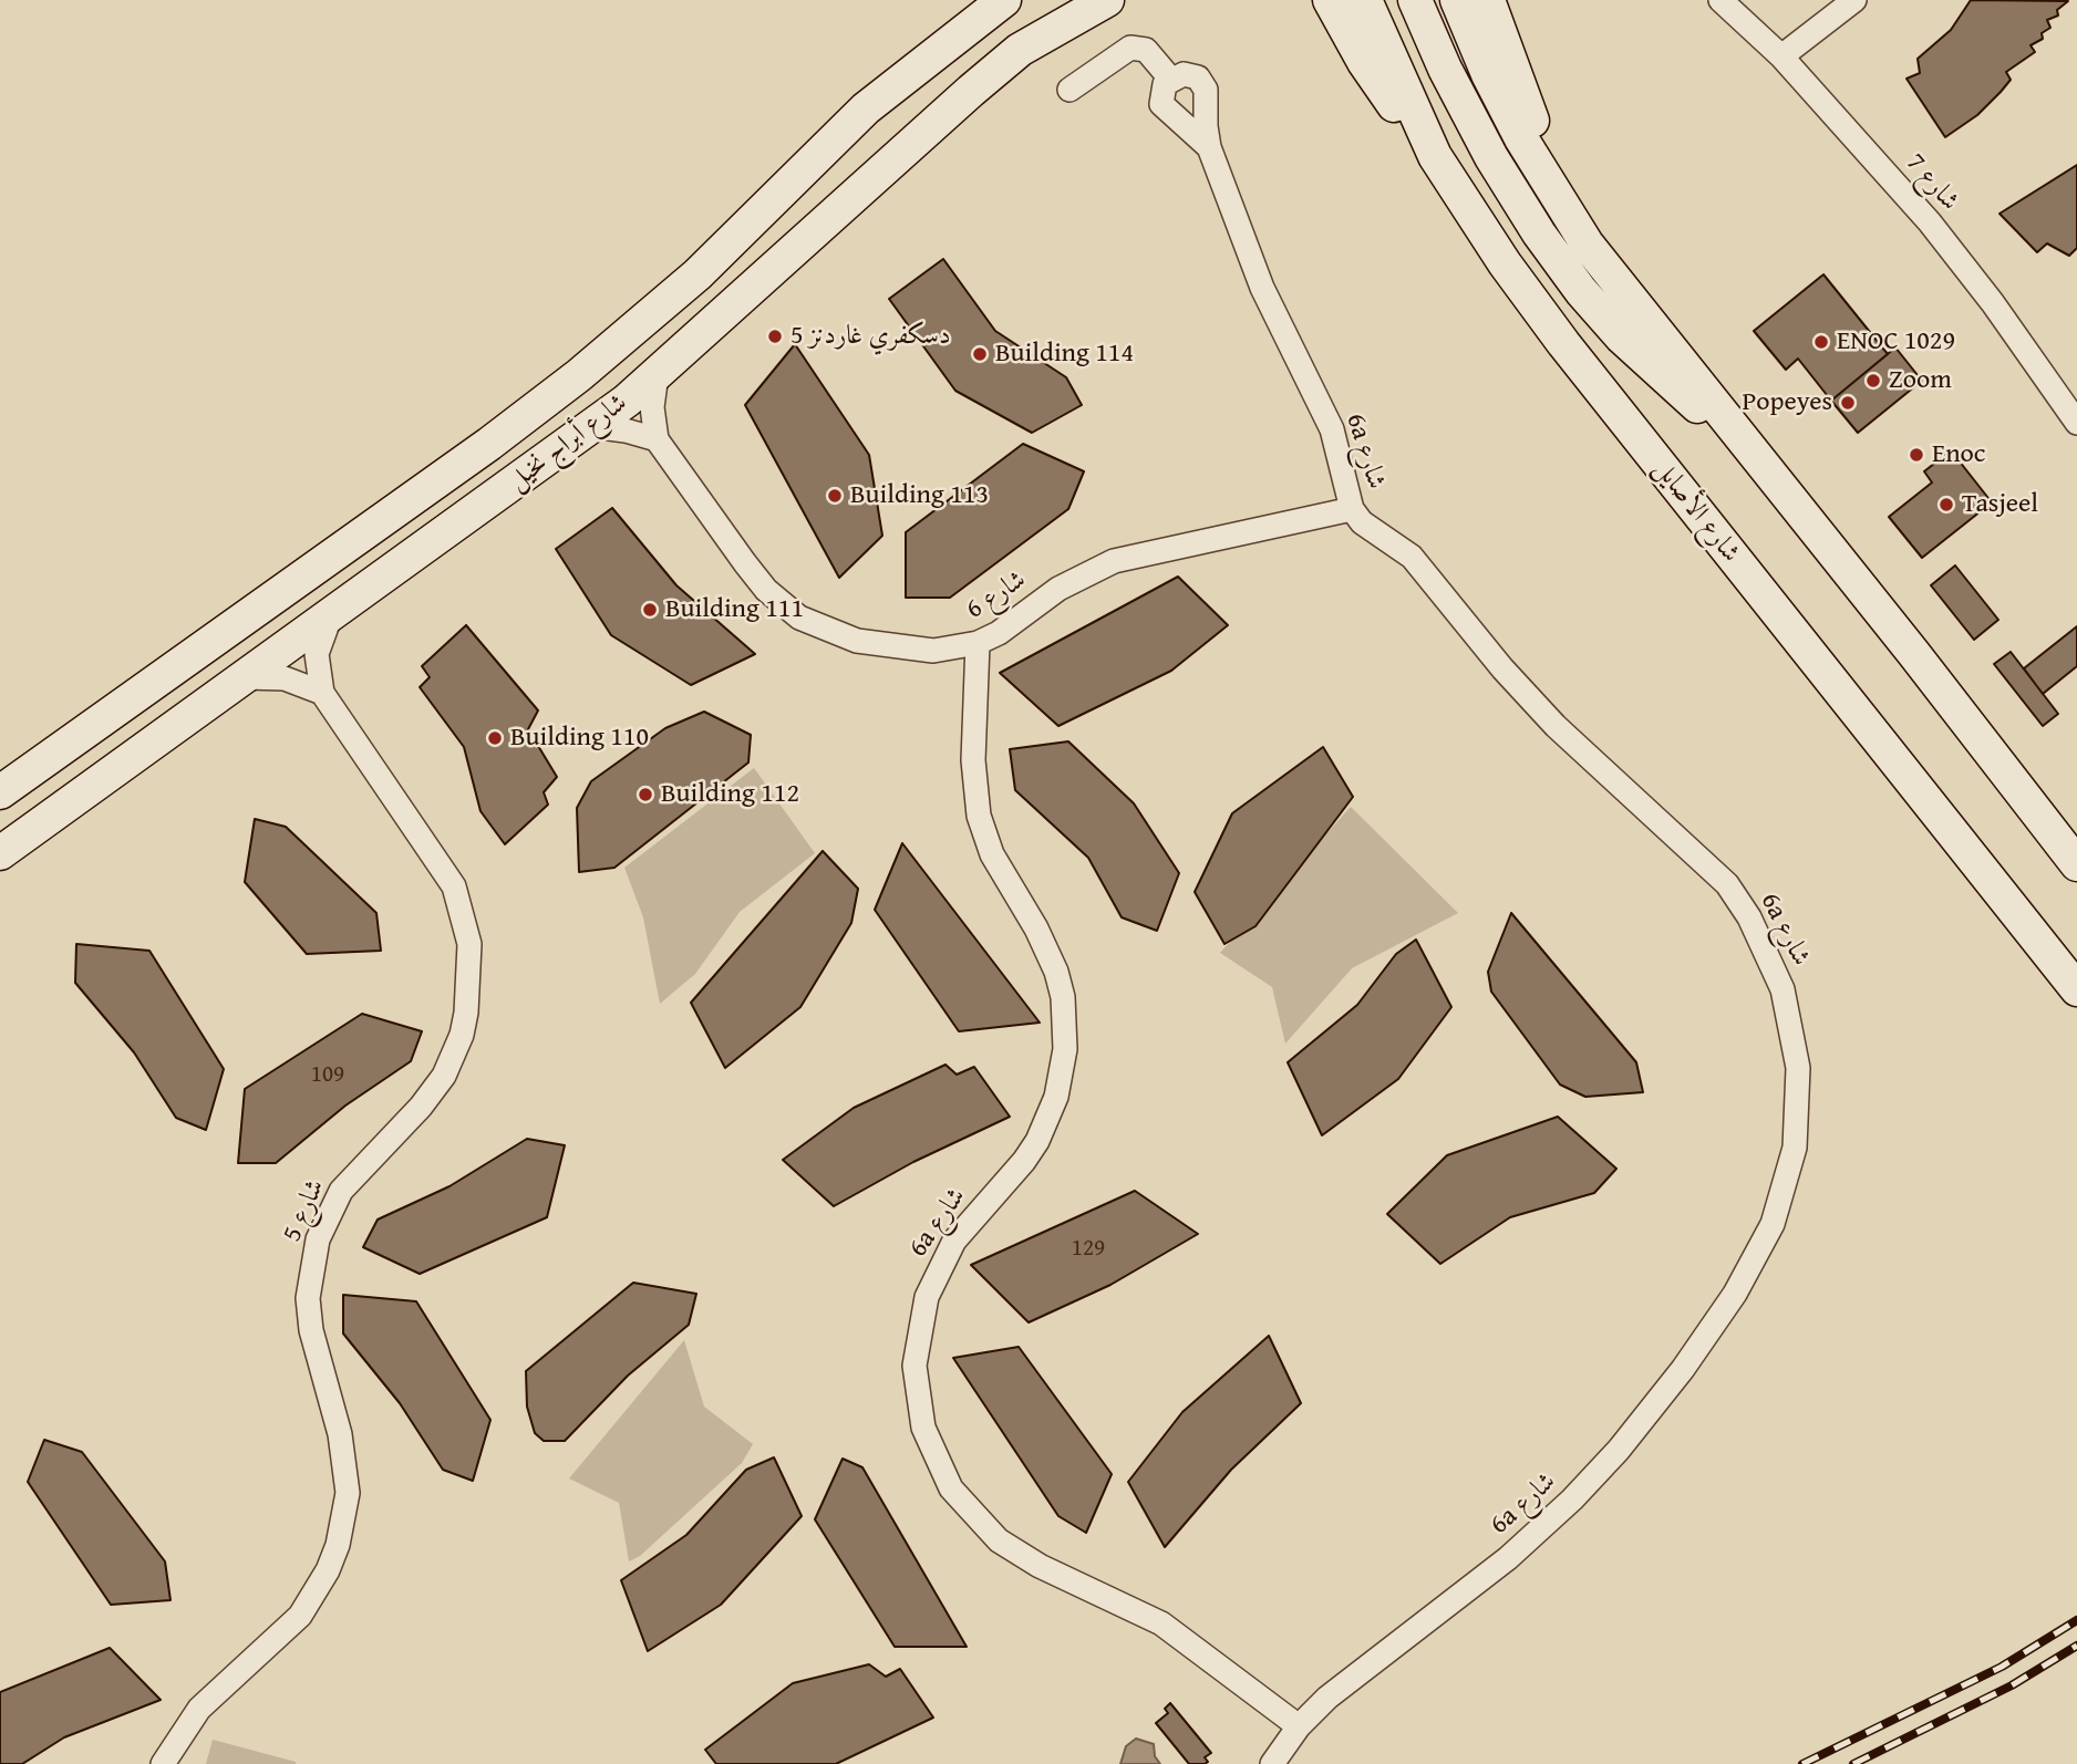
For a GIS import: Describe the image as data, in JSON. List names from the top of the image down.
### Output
{
  "streets": {
    "main road": ["شارع أبراج نخيل", "شارع الأصايل"],
    "street": [
      "شارع 7",
      "6a شارع",
      "شارع 6",
      "شارع 5"
    ]
  },
  "crossings": [
    ["شارع أبراج نخيل", "شارع 5"],
    ["6a شارع", "شارع 6"]
  ],
  "places": [
    "دسكفري غاردنز 5",
    "ENOC 1029",
    "Building 114",
    "Zoom",
    "Popeyes",
    "Enoc",
    "Building 113",
    "Tasjeel",
    "Building 111",
    "Building 110",
    "Building 112"
  ],
  "house_numbers": ["109", "129"]
}
